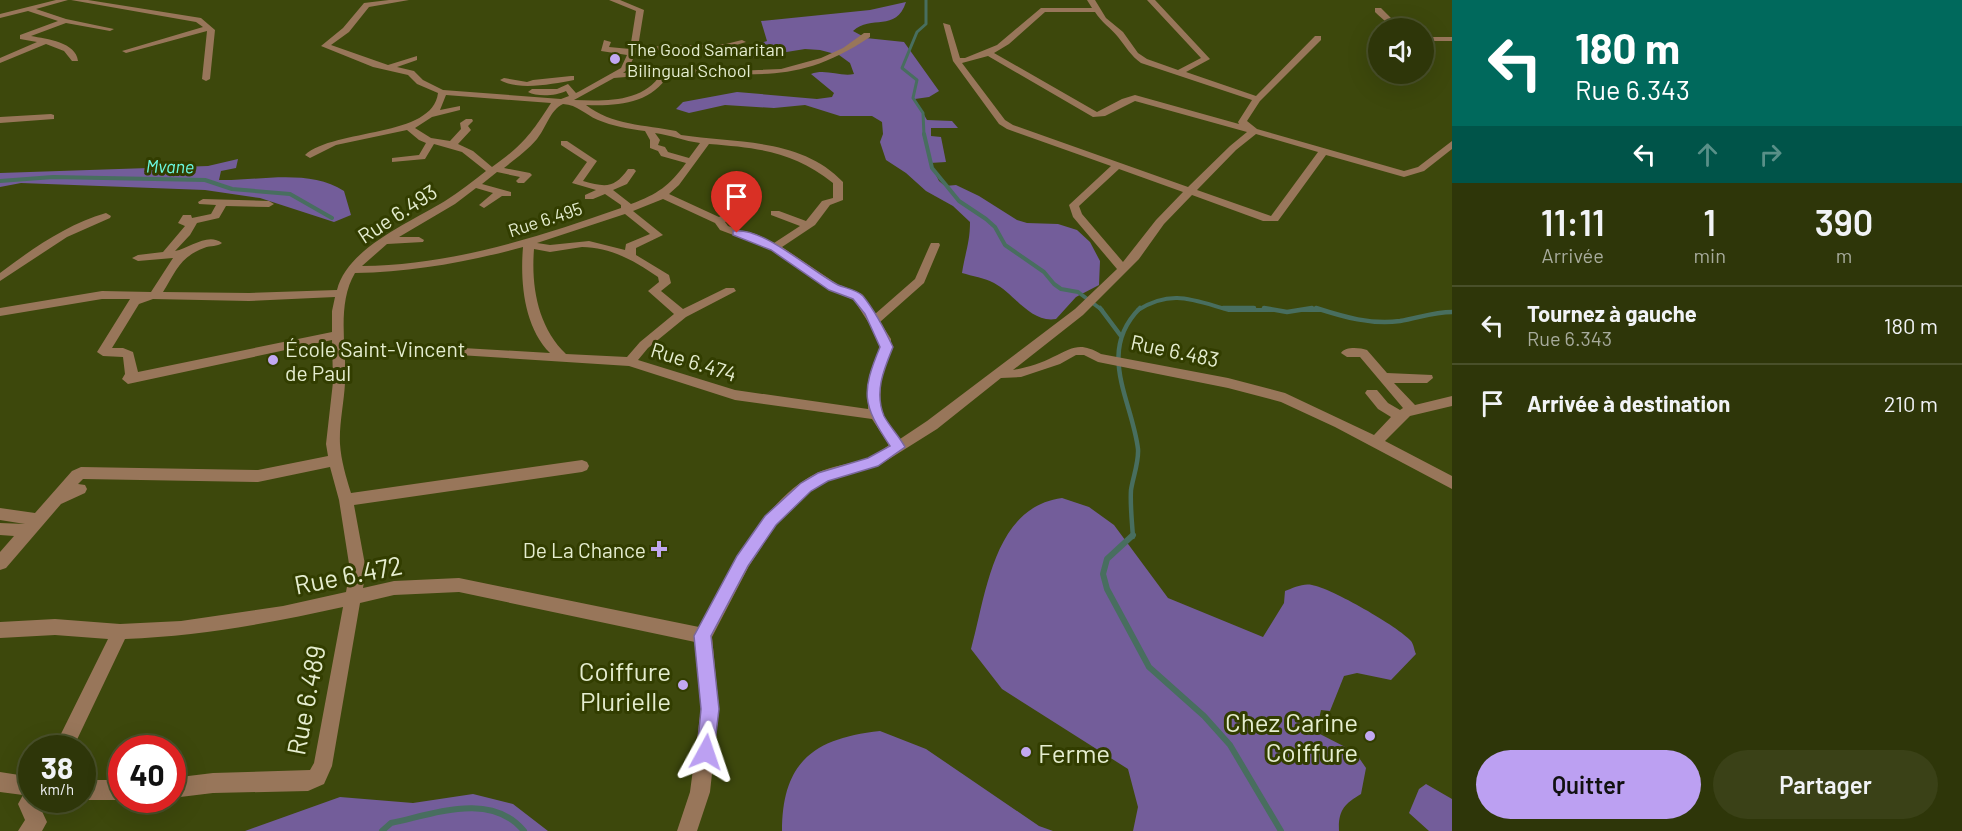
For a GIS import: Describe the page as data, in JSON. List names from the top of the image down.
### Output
{
  "streets": {
    "street": [
      "Rue 6.493",
      "Rue 6.495",
      "Rue 6.483",
      "Rue 6.474",
      "Rue 6.472",
      "Rue 6.489"
    ]
  },
  "crossings": [
    ["Rue 6.493", "Rue 6.495"],
    ["Rue 6.493", "Rue 6.472"],
    ["Rue 6.493", "Rue 6.489"],
    ["Rue 6.495", "Rue 6.474"],
    ["Rue 6.483", "Rue 6.472"],
    ["Rue 6.472", "Rue 6.489"]
  ],
  "water": ["Mvane"],
  "places": {
    "other": [
      "The Good Samaritan Bilingual School",
      "École Saint-Vincent de Paul",
      "Coiffure Plurielle",
      "Chez Carine Coiffure",
      "Ferme"
    ],
    "health": ["De La Chance"]
  },
  "page": {
    "turn": ["180 m", "Rue 6.343"],
    "eta": [
      "11:11",
      "Arrivée",
      "1",
      "min",
      "390",
      "m"
    ],
    "list": [
      {
        "name": "Tournez à gauche",
        "note": "Rue 6.343",
        "value": "180 m"
      },
      {
        "name": "Arrivée à destination",
        "value": "210 m"
      }
    ],
    "speed": "38 km/h",
    "limit": "40",
    "buttons": ["Quitter", "Partager"]
  }
}
